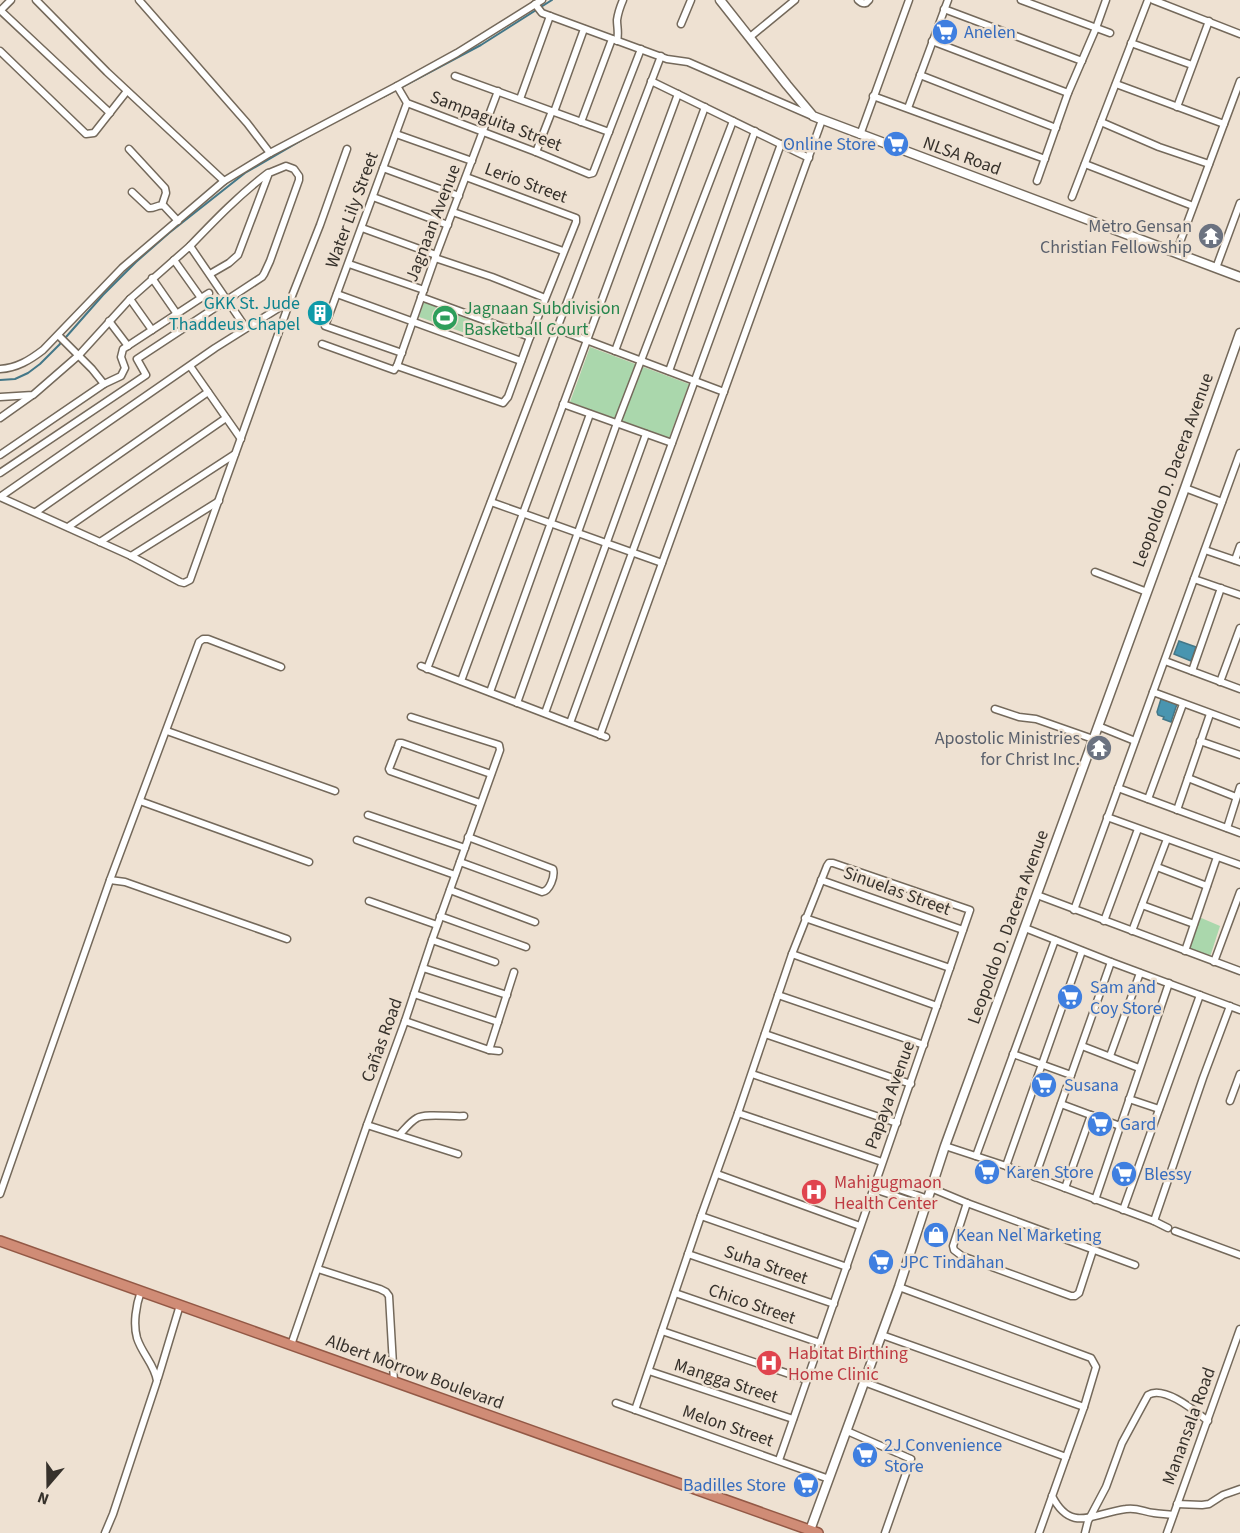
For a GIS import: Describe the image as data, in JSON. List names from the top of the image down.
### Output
{
  "streets": {
    "highway": ["Albert Morrow Boulevard"],
    "main road": ["NLSA Road", "Leopoldo D. Dacera Avenue"],
    "street": [
      "Sampaguita Street",
      "Lerio Street",
      "Water Lily Street",
      "Jagnaan Avenue",
      "Sinuelas Street",
      "Cañas Road",
      "Papaya Avenue",
      "Suha Street",
      "Chico Street",
      "Mangga Street",
      "Melon Street",
      "Manansala Road"
    ]
  },
  "crossings": [
    ["Sampaguita Street", "Water Lily Street"],
    ["Sampaguita Street", "Jagnaan Avenue"],
    ["Lerio Street", "Jagnaan Avenue"],
    ["Water Lily Street", "Jagnaan Avenue"],
    ["Leopoldo D. Dacera Avenue", "Albert Morrow Boulevard"],
    ["Leopoldo D. Dacera Avenue", "Melon Street"],
    ["Sinuelas Street", "Papaya Avenue"],
    ["Cañas Road", "Albert Morrow Boulevard"],
    ["Papaya Avenue", "Suha Street"],
    ["Papaya Avenue", "Chico Street"],
    ["Papaya Avenue", "Mangga Street"],
    ["Papaya Avenue", "Melon Street"]
  ],
  "places": {
    "supermarket": [
      "Anelen",
      "Online Store",
      "Sam and Coy Store",
      "Susana",
      "Gard",
      "Karen Store",
      "Blessy",
      "JPC Tindahan",
      "2J Convenience Store",
      "Badilles Store"
    ],
    "temple": ["Metro Gensan Christian Fellowship", "Apostolic Ministries for Christ Inc."],
    "building": ["GKK St. Jude Thaddeus Chapel"],
    "sports": ["Jagnaan Subdivision Basketball Court"],
    "hospital": ["Mahigugmaon Health Center", "Habitat Birthing Home Clinic"],
    "shop": ["Kean Nel Marketing"]
  },
  "north": "bottom"
}
